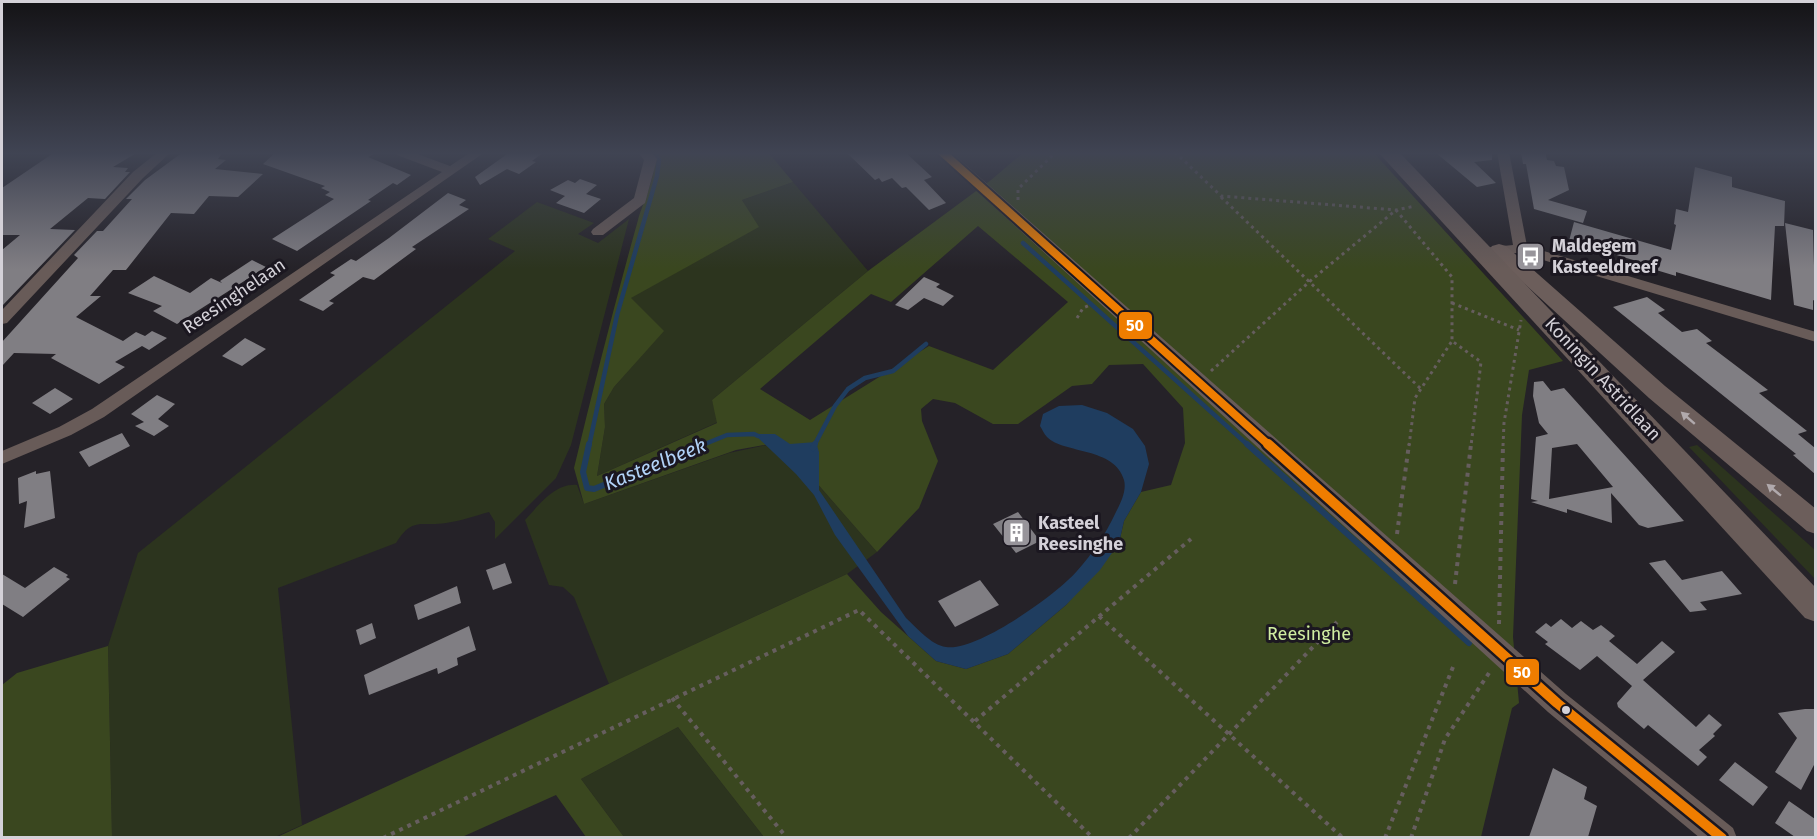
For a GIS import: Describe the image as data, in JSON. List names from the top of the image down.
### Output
{
  "streets": {
    "main road": ["Koningin Astridlaan"],
    "street": ["Reesinghelaan"]
  },
  "water": ["Kasteelbeek"],
  "parks": ["Reesinghe"],
  "places": {
    "bus stop": ["Maldegem Kasteeldreef"],
    "building": ["Kasteel Reesinghe"]
  },
  "lines": ["transit line 50"]
}
